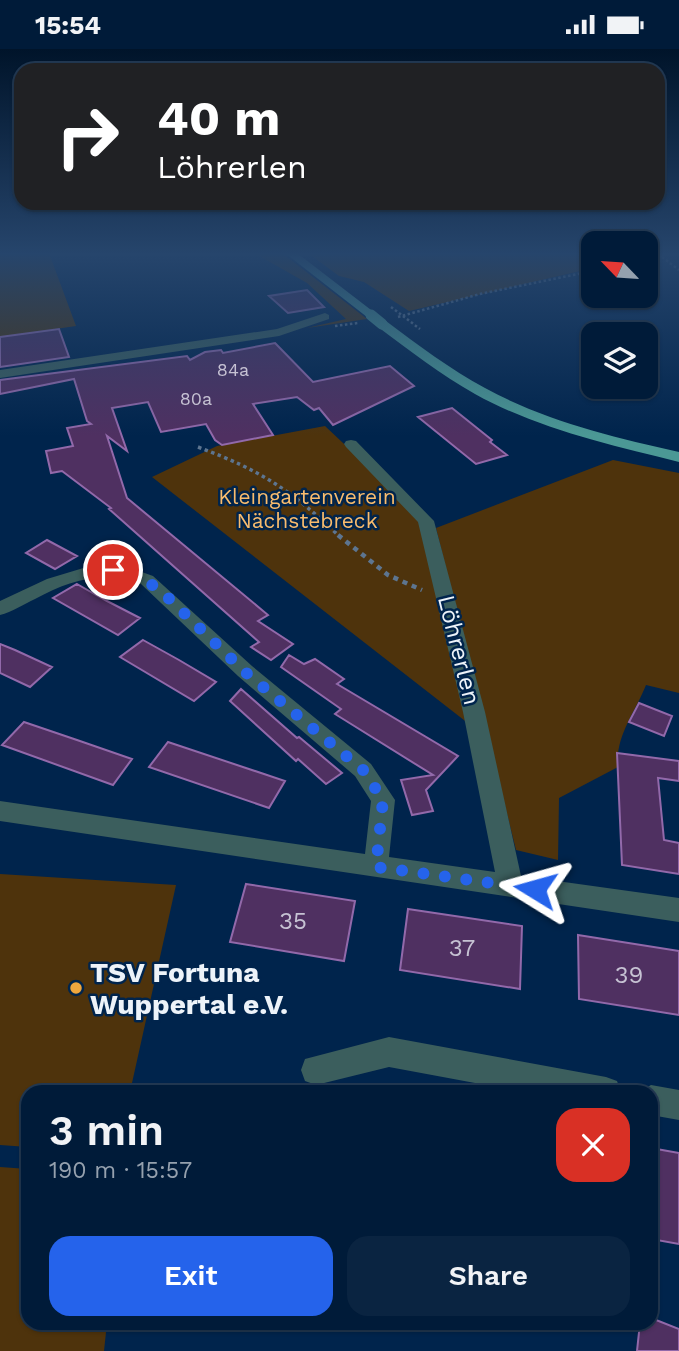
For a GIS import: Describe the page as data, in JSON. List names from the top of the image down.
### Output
{
  "streets": {
    "street": ["Löhrerlen"]
  },
  "parks": ["Kleingartenverein Nächstebreck"],
  "places": ["TSV Fortuna Wuppertal e.V."],
  "house_numbers": [
    "84a",
    "80a",
    "35",
    "37",
    "39"
  ],
  "north": "top left",
  "page": {
    "status": "15:54",
    "turn": ["40 m", "Löhrerlen"],
    "heading": ["3 min", "190 m · 15:57"],
    "buttons": ["Exit", "Share"]
  }
}
